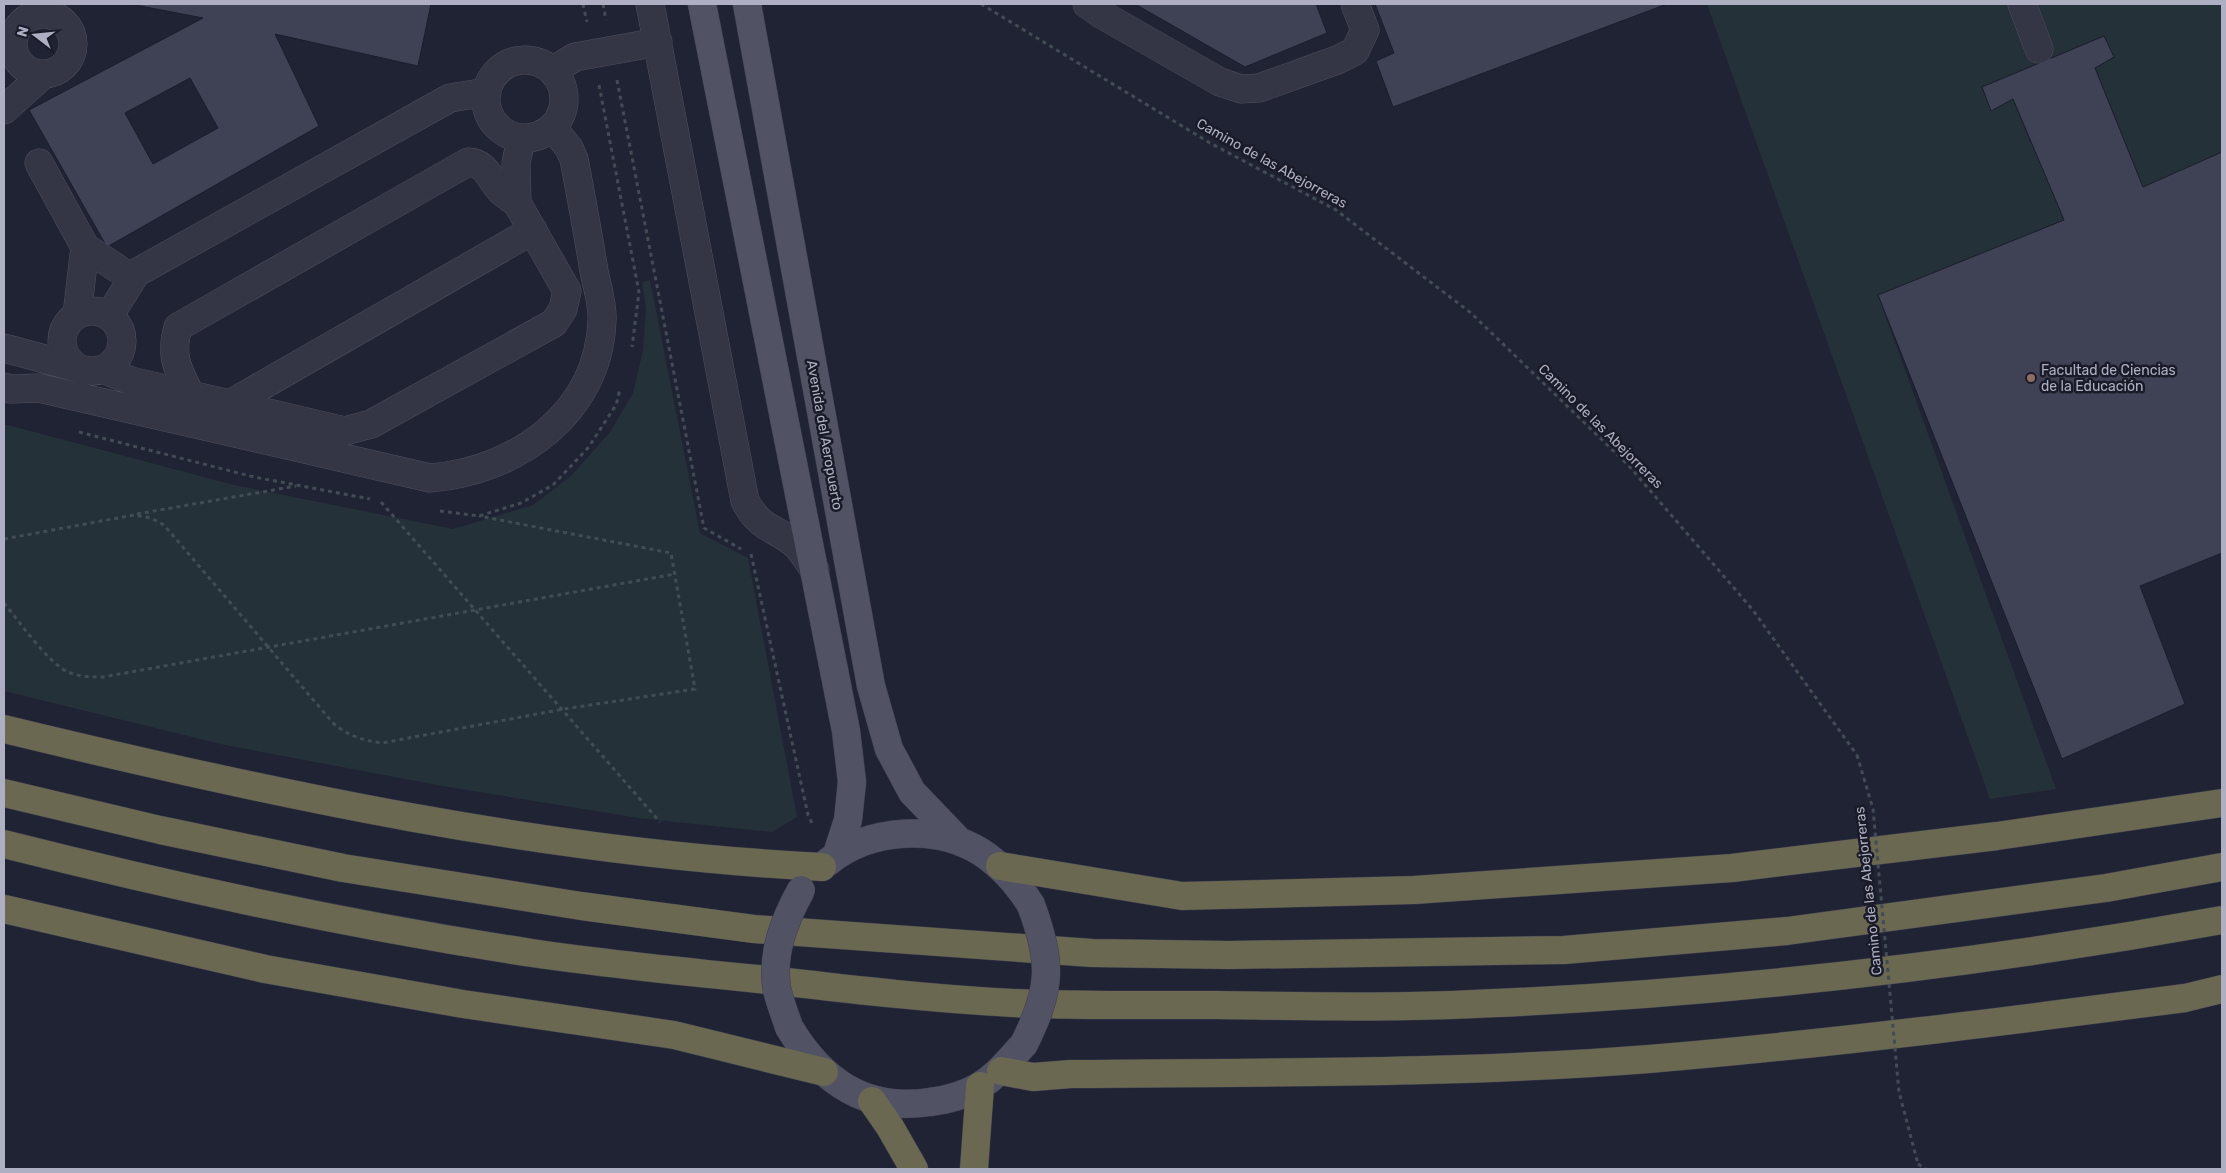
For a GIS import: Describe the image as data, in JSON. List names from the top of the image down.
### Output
{
  "streets": {
    "main road": ["Avenida del Aeropuerto"],
    "path": ["Camino de las Abejorreras"]
  },
  "places": ["Facultad de Ciencias de la Educación"],
  "north": "left"
}
